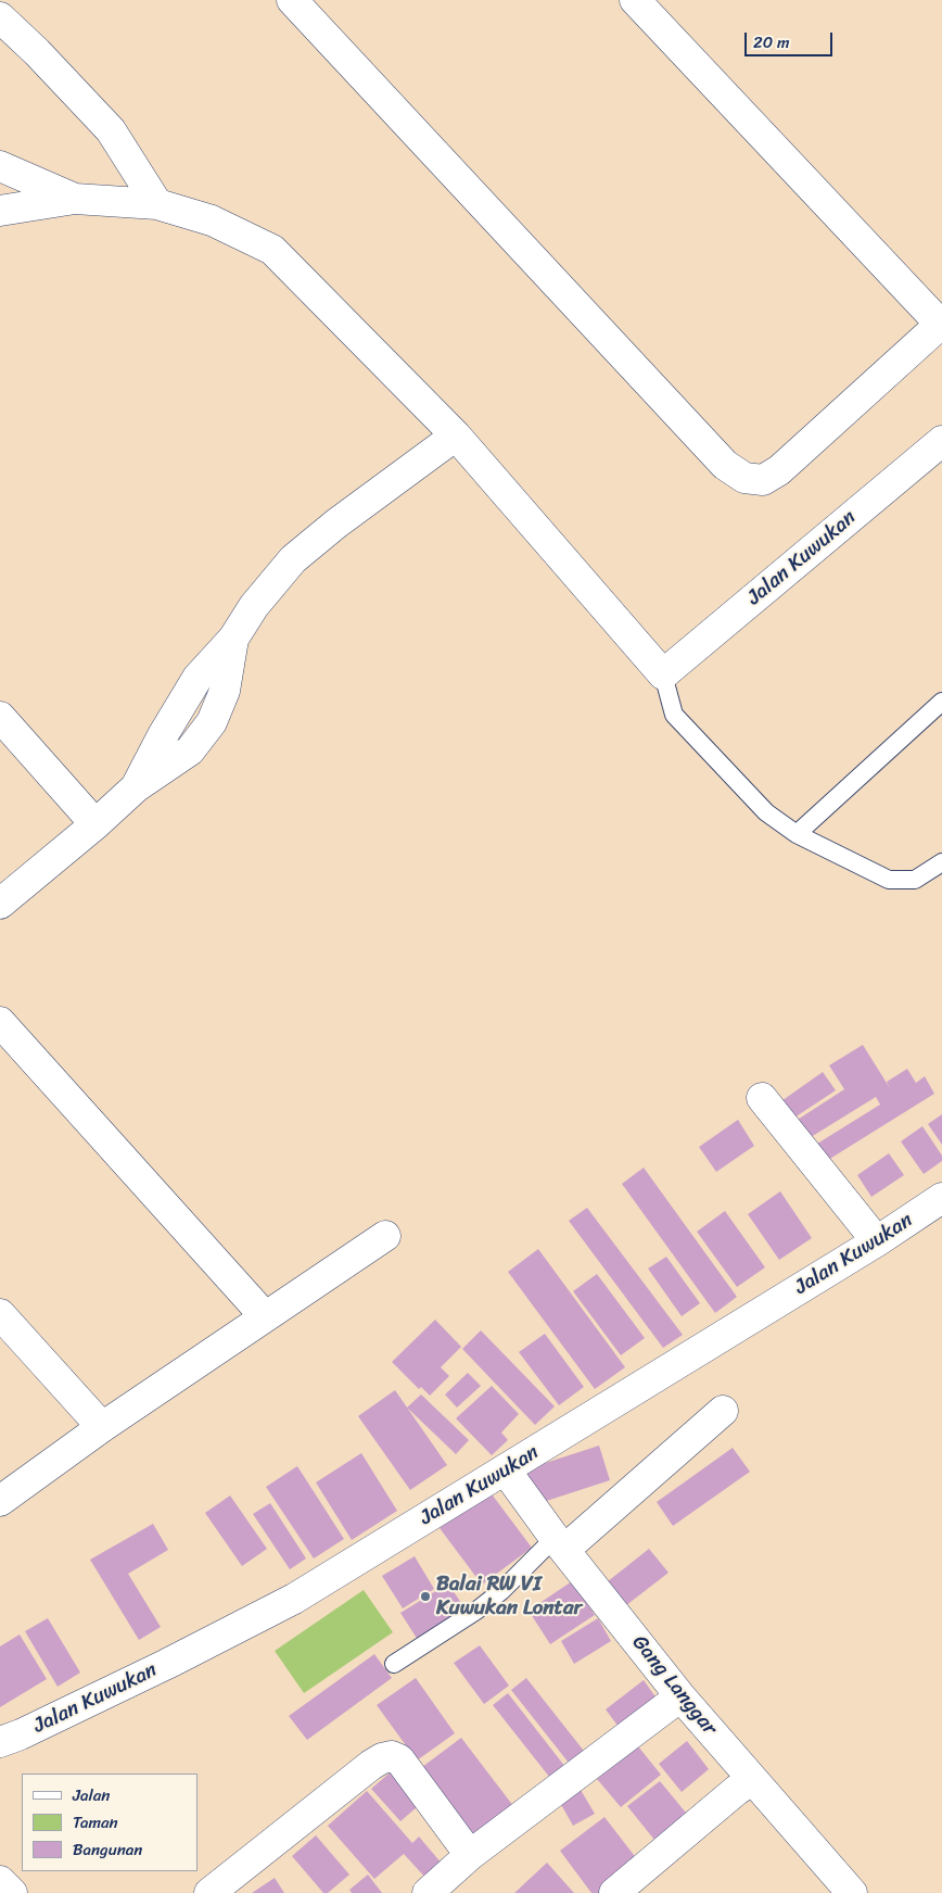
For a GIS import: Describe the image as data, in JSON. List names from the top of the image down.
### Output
{
  "streets": {
    "street": ["Jalan Kuwukan", "Gang Langgar"]
  },
  "crossings": [
    ["Jalan Kuwukan", "Gang Langgar"]
  ],
  "places": ["Balai RW VI Kuwukan Lontar"],
  "legend": ["Jalan", "Taman", "Bangunan"],
  "scale_bar": "20 m"
}
